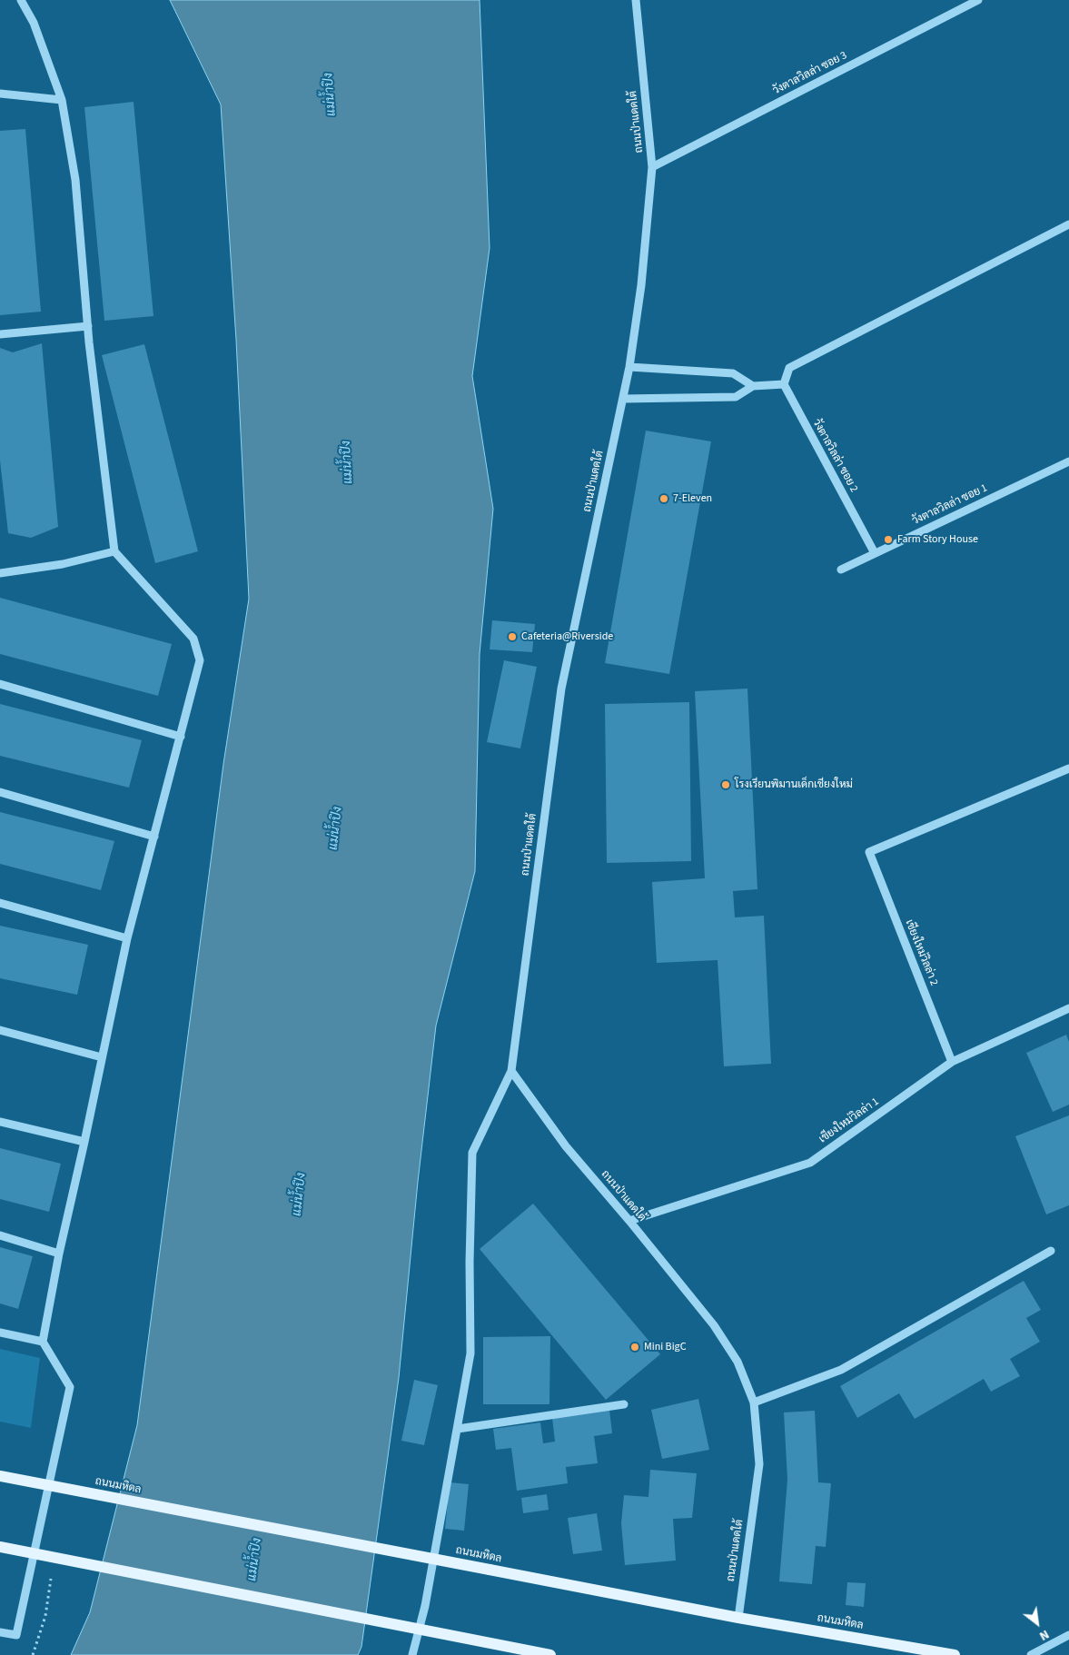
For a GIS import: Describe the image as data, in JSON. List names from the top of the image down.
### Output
{
  "streets": {
    "main road": ["ถนนมหิดล"],
    "street": [
      "วังตาลวิลล่า ซอย 3",
      "ถนนป่าแดดใต้",
      "วังตาลวิลล่า ซอย 2",
      "วังตาลวิลล่า ซอย 1",
      "เชียงใหม่วิลล่า 2",
      "เชียงใหม่วิลล่า 1"
    ]
  },
  "crossings": [
    ["วังตาลวิลล่า ซอย 3", "ถนนป่าแดดใต้"],
    ["ถนนป่าแดดใต้", "เชียงใหม่วิลล่า 1"],
    ["ถนนป่าแดดใต้", "ถนนมหิดล"],
    ["วังตาลวิลล่า ซอย 2", "วังตาลวิลล่า ซอย 1"],
    ["เชียงใหม่วิลล่า 2", "เชียงใหม่วิลล่า 1"]
  ],
  "water": ["แม่น้ำปิง"],
  "places": [
    "7-Eleven",
    "Farm Story House",
    "Cafeteria@Riverside",
    "โรงเรียนพิมานเด็กเชียงใหม่",
    "Mini BigC"
  ],
  "north": "bottom right"
}
